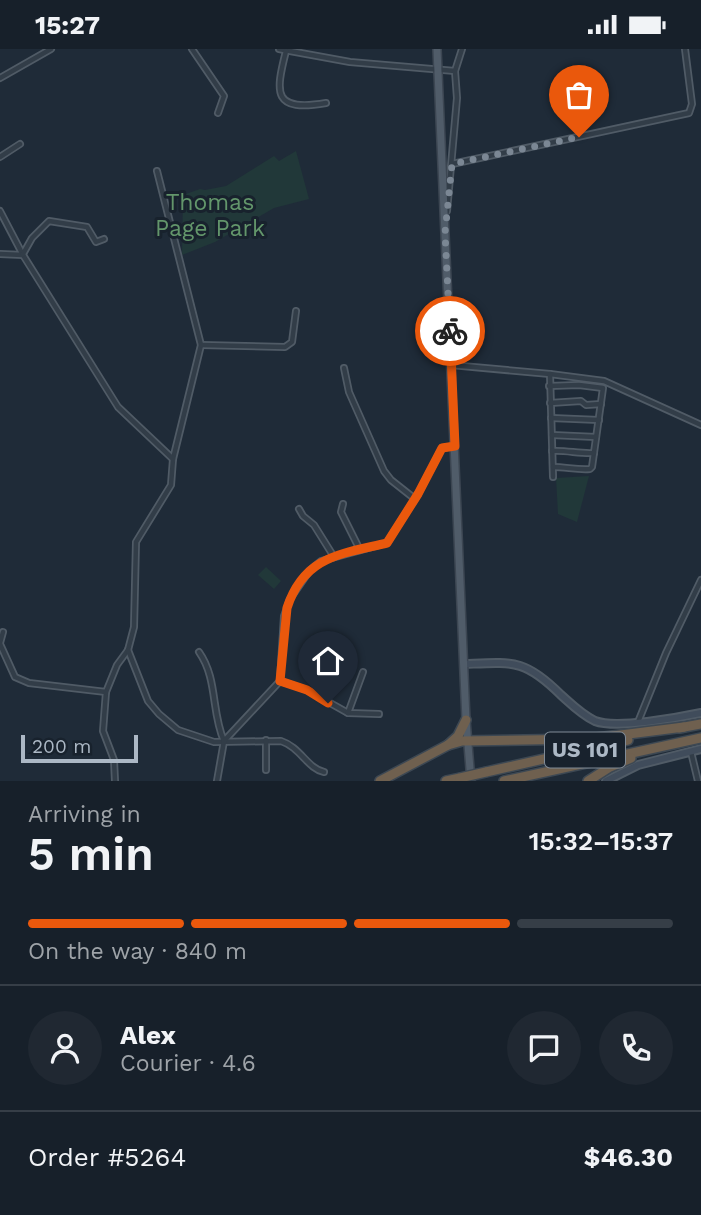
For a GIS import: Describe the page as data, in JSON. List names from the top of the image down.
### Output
{
  "streets": {
    "highway": ["US 101"]
  },
  "parks": ["Thomas Page Park"],
  "scale_bar": "200 m",
  "page": {
    "status": "15:27",
    "scale": "200 m",
    "heading": ["5 min", "Arriving in", "15:32–15:37"],
    "panel": [
      "Alex",
      "Courier · 4.6",
      "Order #5264",
      "$46.30"
    ],
    "bar": "On the way · 840 m"
  }
}
